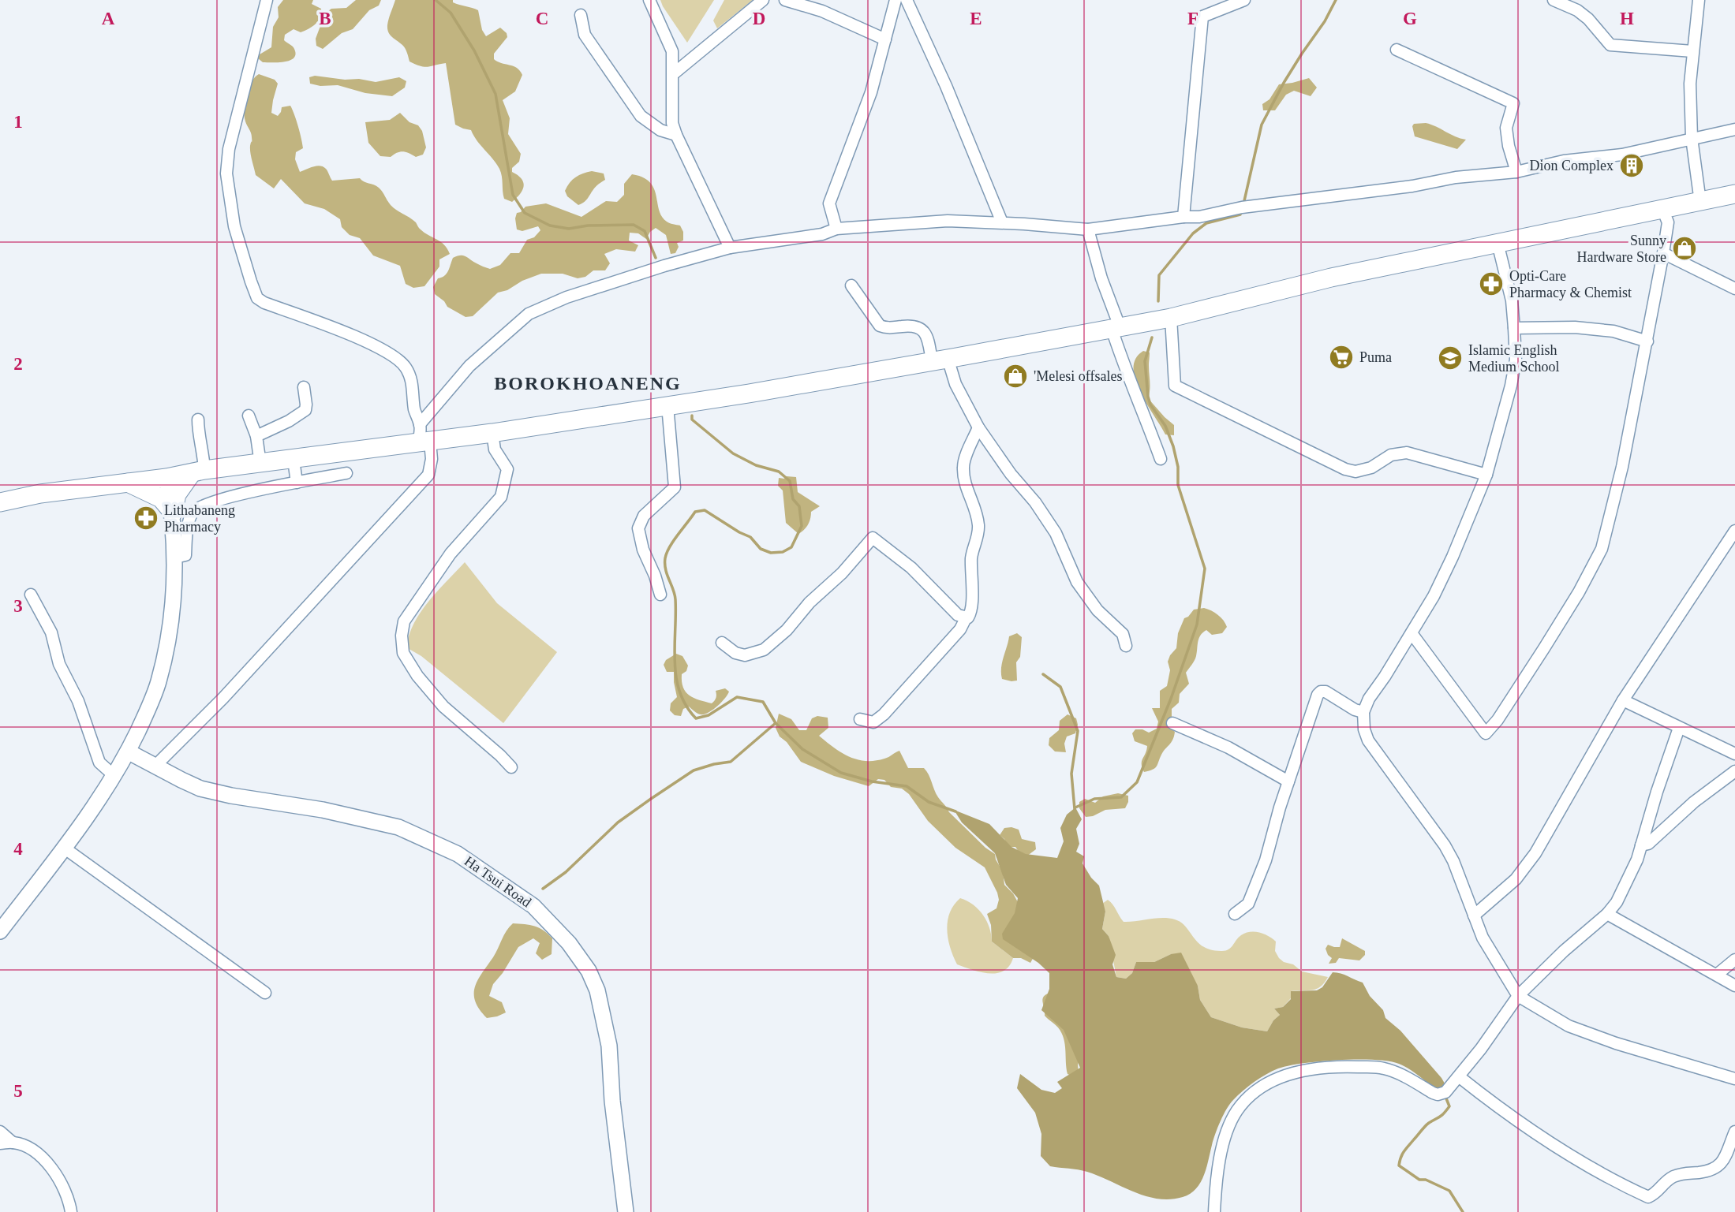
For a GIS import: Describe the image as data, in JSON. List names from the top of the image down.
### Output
{
  "streets": {
    "street": ["Ha Tsui Road"]
  },
  "districts": ["BOROKHOANENG"],
  "places": {
    "building": ["Dion Complex"],
    "shop": ["Sunny Hardware Store", "'Melesi offsales"],
    "pharmacy": ["Opti-Care Pharmacy & Chemist", "Lithabaneng Pharmacy"],
    "supermarket": ["Puma"],
    "school or university": ["Islamic English Medium School"]
  },
  "grid": {
    "columns": [
      "A",
      "B",
      "C",
      "D",
      "E",
      "F",
      "G",
      "H"
    ],
    "rows": [
      "1",
      "2",
      "3",
      "4",
      "5"
    ]
  }
}
